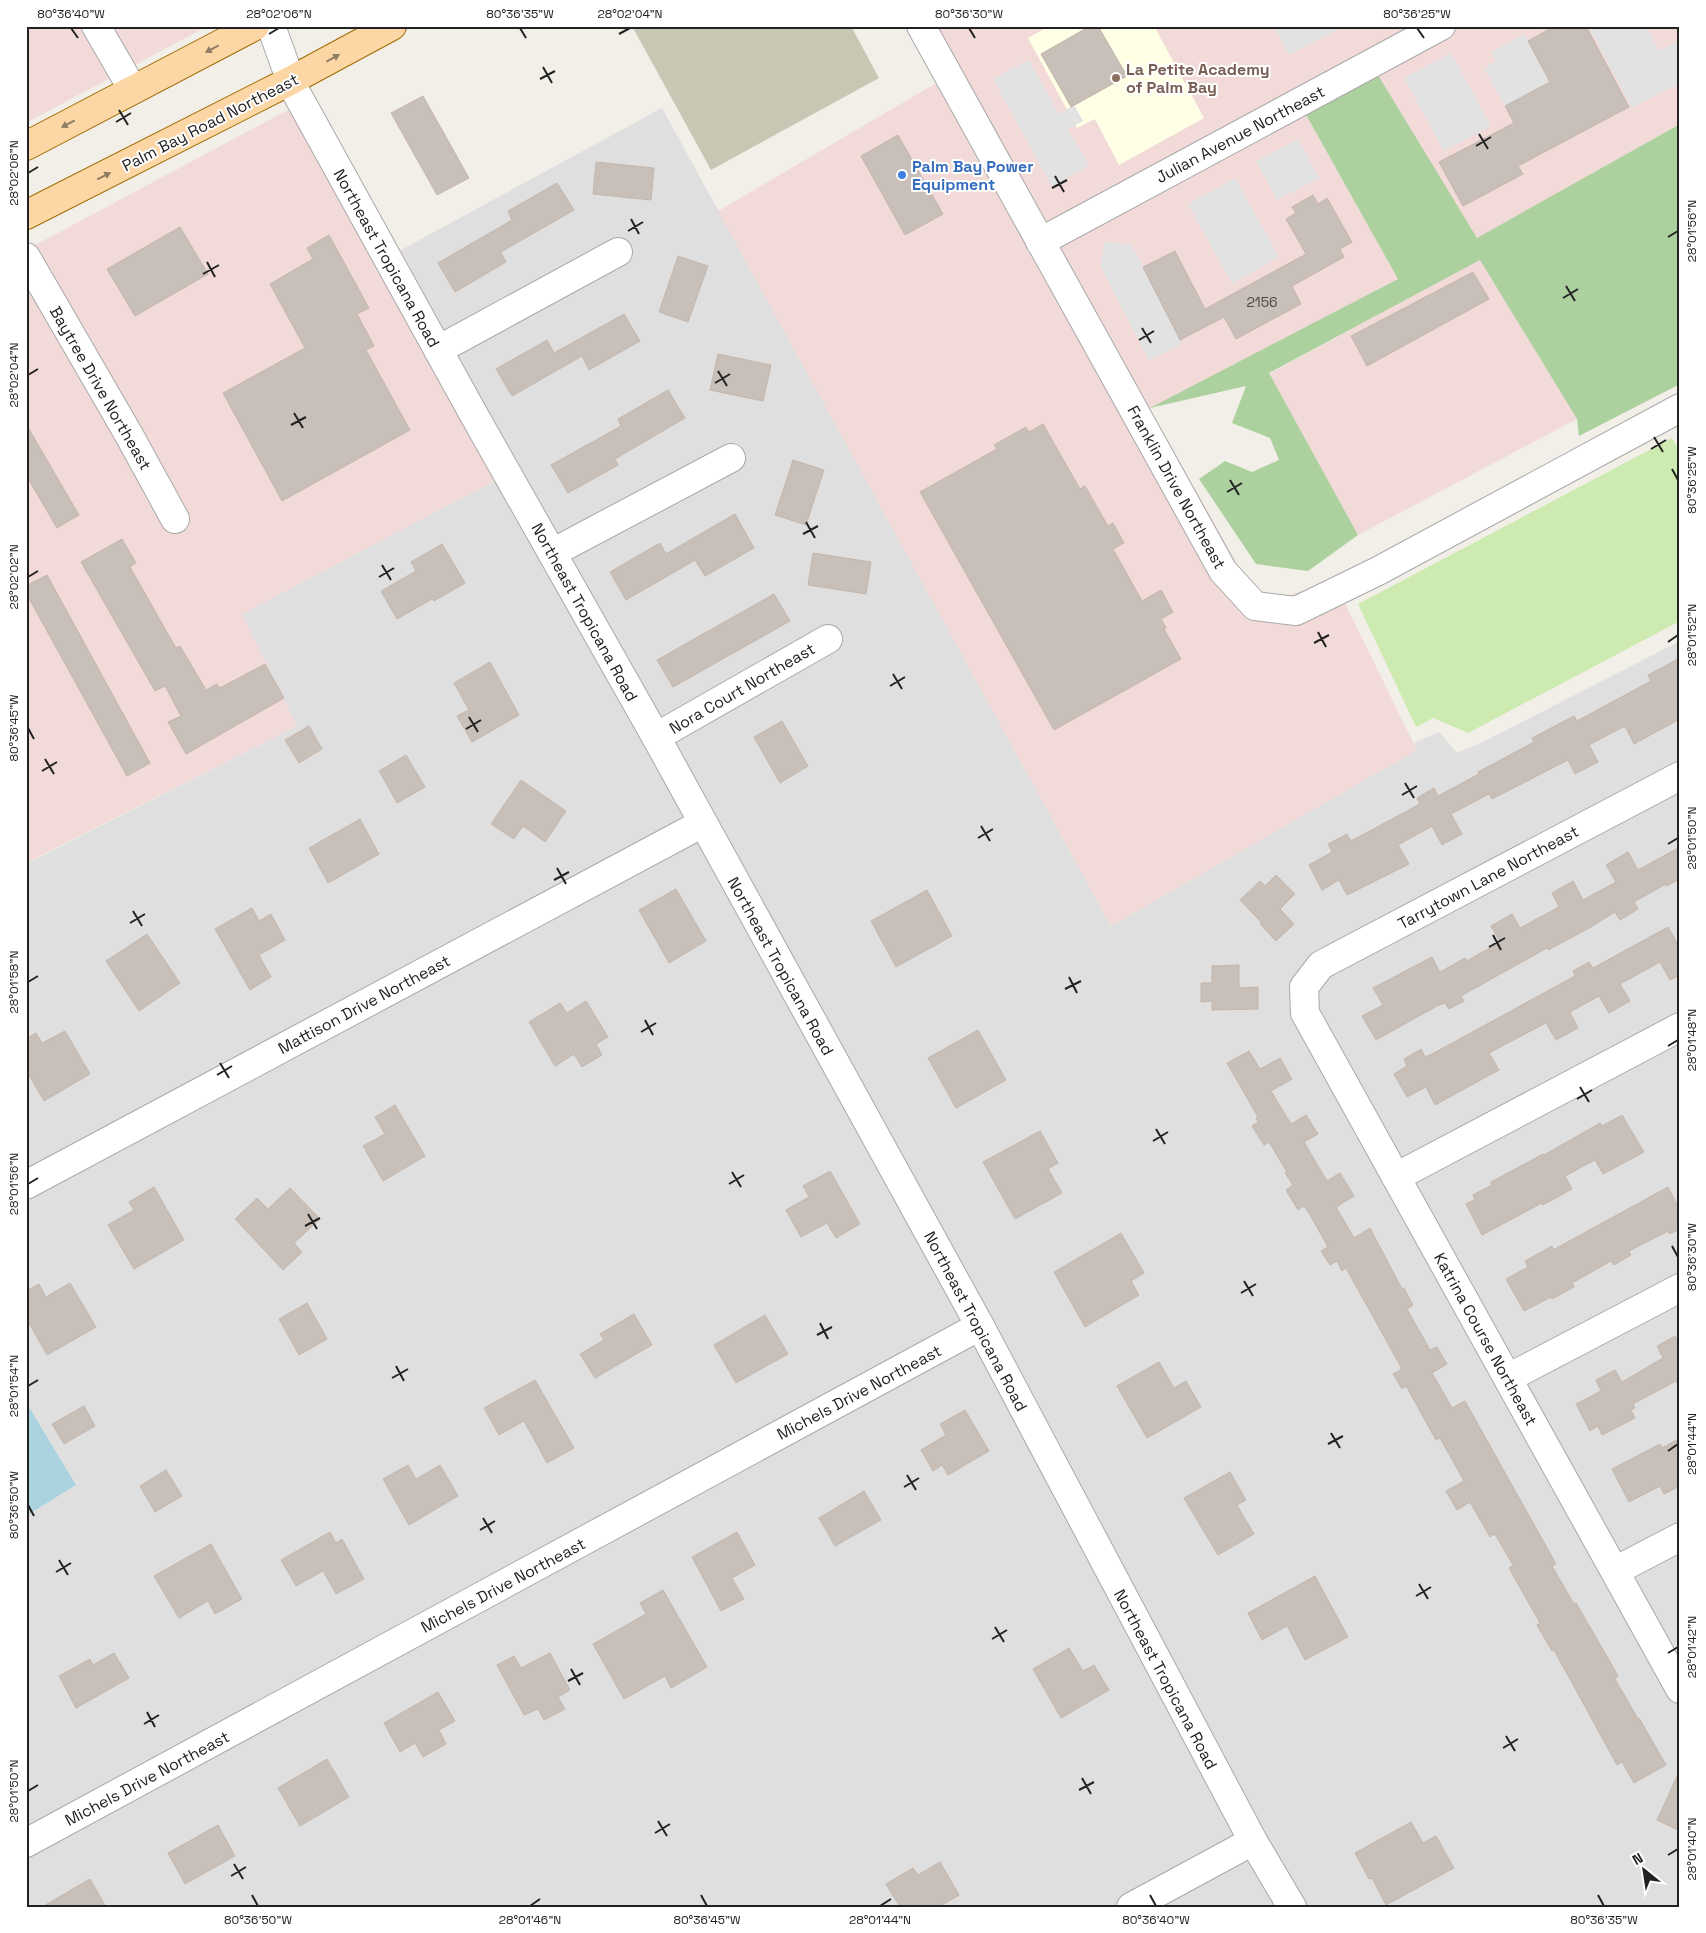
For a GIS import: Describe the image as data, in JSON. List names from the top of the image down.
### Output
{
  "streets": {
    "main road": ["Palm Bay Road Northeast"],
    "street": [
      "Julian Avenue Northeast",
      "Northeast Tropicana Road",
      "Baytree Drive Northeast",
      "Franklin Drive Northeast",
      "Nora Court Northeast",
      "Tarrytown Lane Northeast",
      "Mattison Drive Northeast",
      "Katrina Course Northeast",
      "Michels Drive Northeast"
    ]
  },
  "crossings": [
    ["Palm Bay Road Northeast", "Northeast Tropicana Road"],
    ["Julian Avenue Northeast", "Franklin Drive Northeast"],
    ["Northeast Tropicana Road", "Nora Court Northeast"],
    ["Northeast Tropicana Road", "Mattison Drive Northeast"],
    ["Northeast Tropicana Road", "Michels Drive Northeast"],
    ["Tarrytown Lane Northeast", "Katrina Course Northeast"]
  ],
  "places": ["La Petite Academy of Palm Bay", "Palm Bay Power Equipment"],
  "house_numbers": ["2156"],
  "north": "top left",
  "coordinates": [
    "80°36'40\"W",
    "28°02'06\"N",
    "80°36'35\"W",
    "28°02'04\"N",
    "80°36'30\"W",
    "80°36'25\"W",
    "28°01'56\"N",
    "28°02'02\"N",
    "28°01'52\"N",
    "80°36'45\"W",
    "28°01'50\"N",
    "28°01'58\"N",
    "28°01'48\"N",
    "28°01'54\"N",
    "28°01'44\"N",
    "80°36'50\"W",
    "28°01'42\"N",
    "28°01'40\"N",
    "28°01'46\"N"
  ]
}
